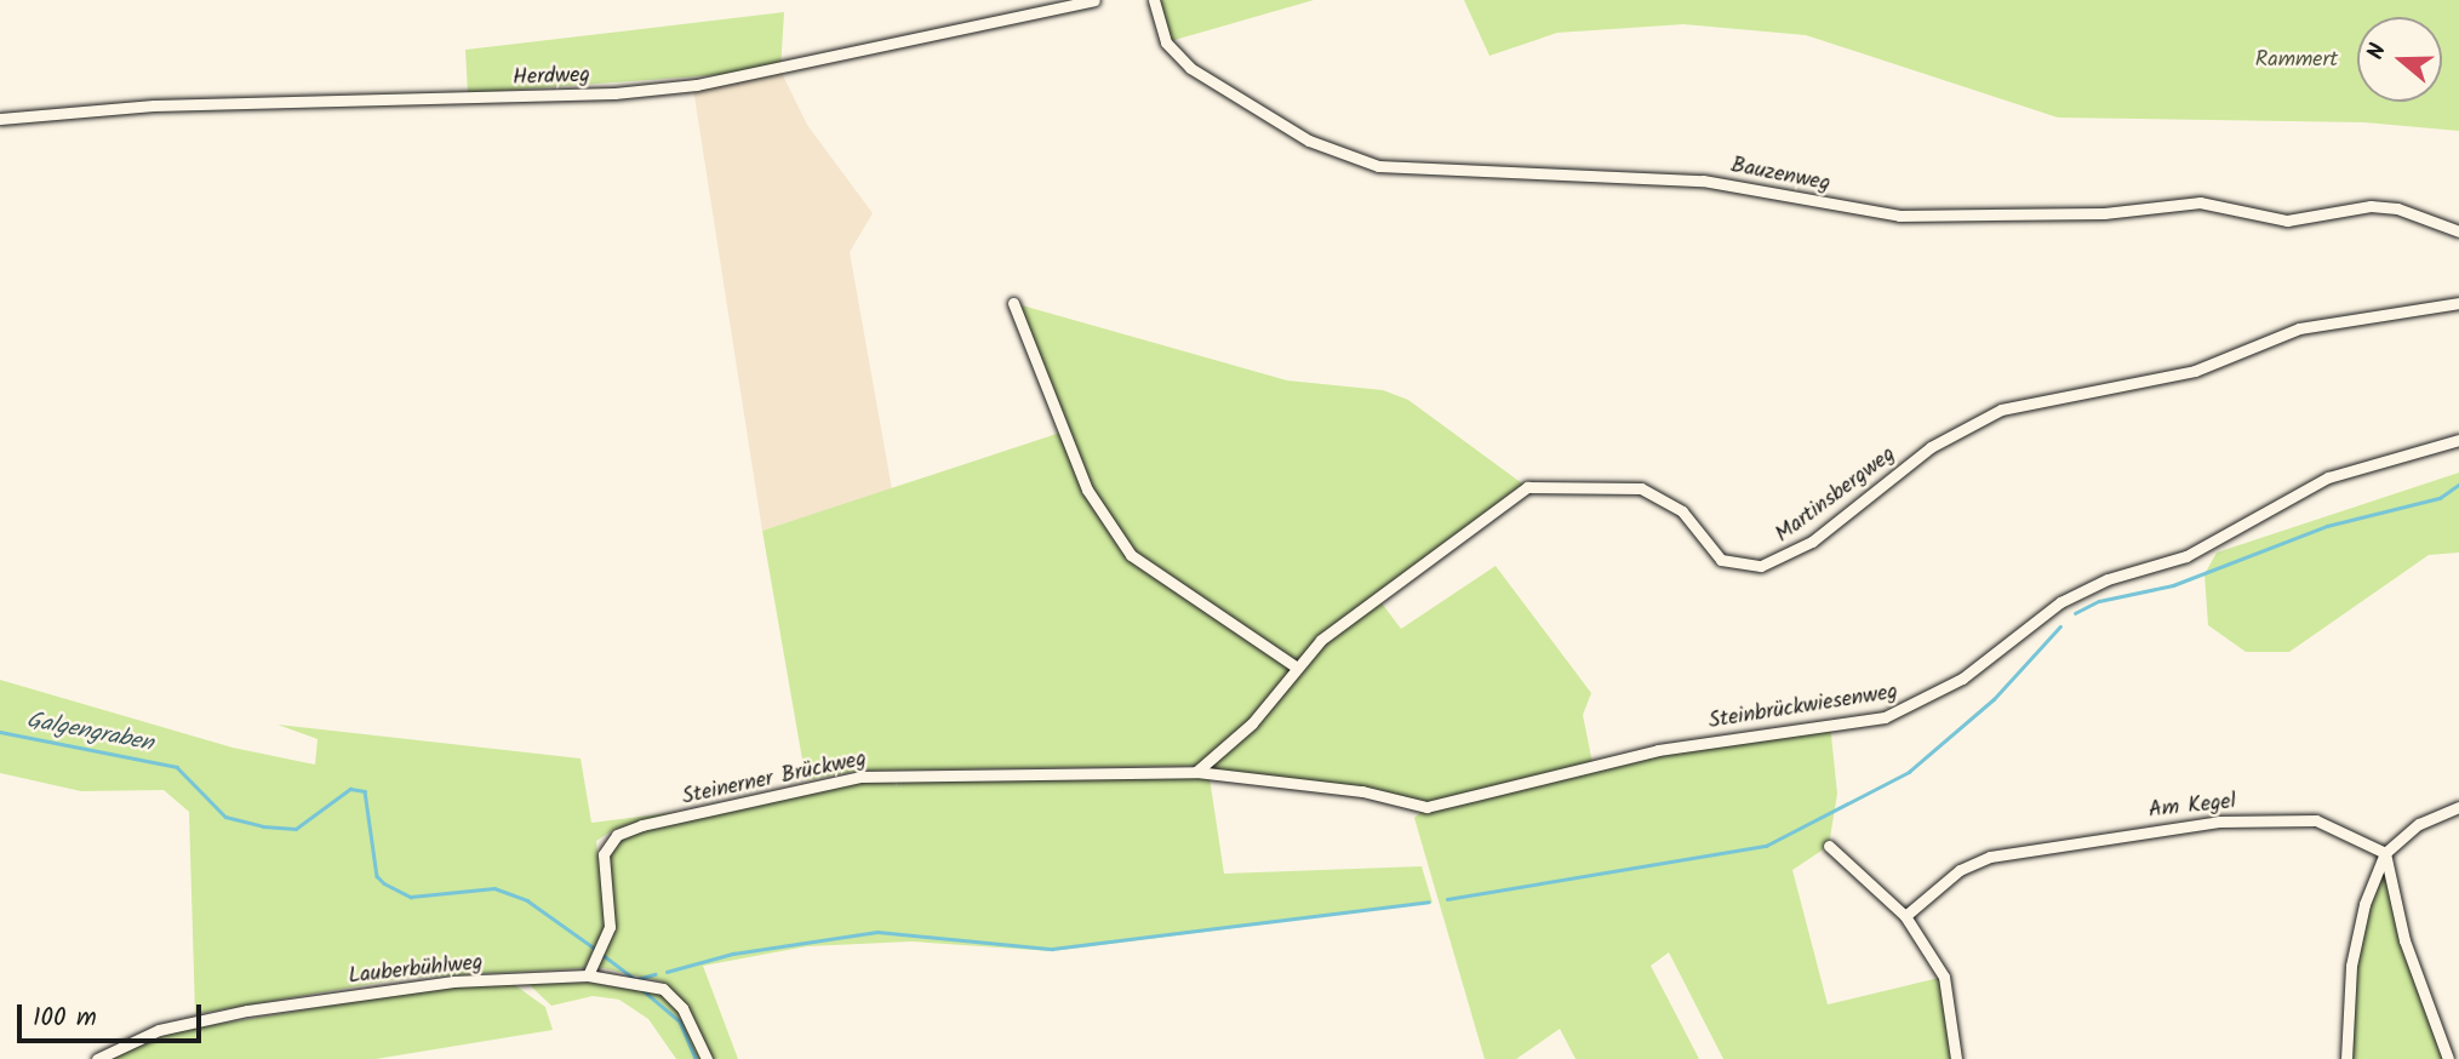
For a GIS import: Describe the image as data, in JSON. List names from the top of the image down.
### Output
{
  "streets": {
    "street": [
      "Herdweg",
      "Bauzenweg",
      "Martinsbergweg",
      "Steinbrückwiesenweg",
      "Steinerner Brückweg",
      "Am Kegel",
      "Lauberbühlweg"
    ]
  },
  "crossings": [
    ["Martinsbergweg", "Steinbrückwiesenweg"],
    ["Martinsbergweg", "Steinerner Brückweg"],
    ["Steinbrückwiesenweg", "Steinerner Brückweg"],
    ["Steinerner Brückweg", "Lauberbühlweg"]
  ],
  "water": ["Galgengraben"],
  "parks": ["Rammert"],
  "scale_bar": "100 m",
  "north": "left"
}
